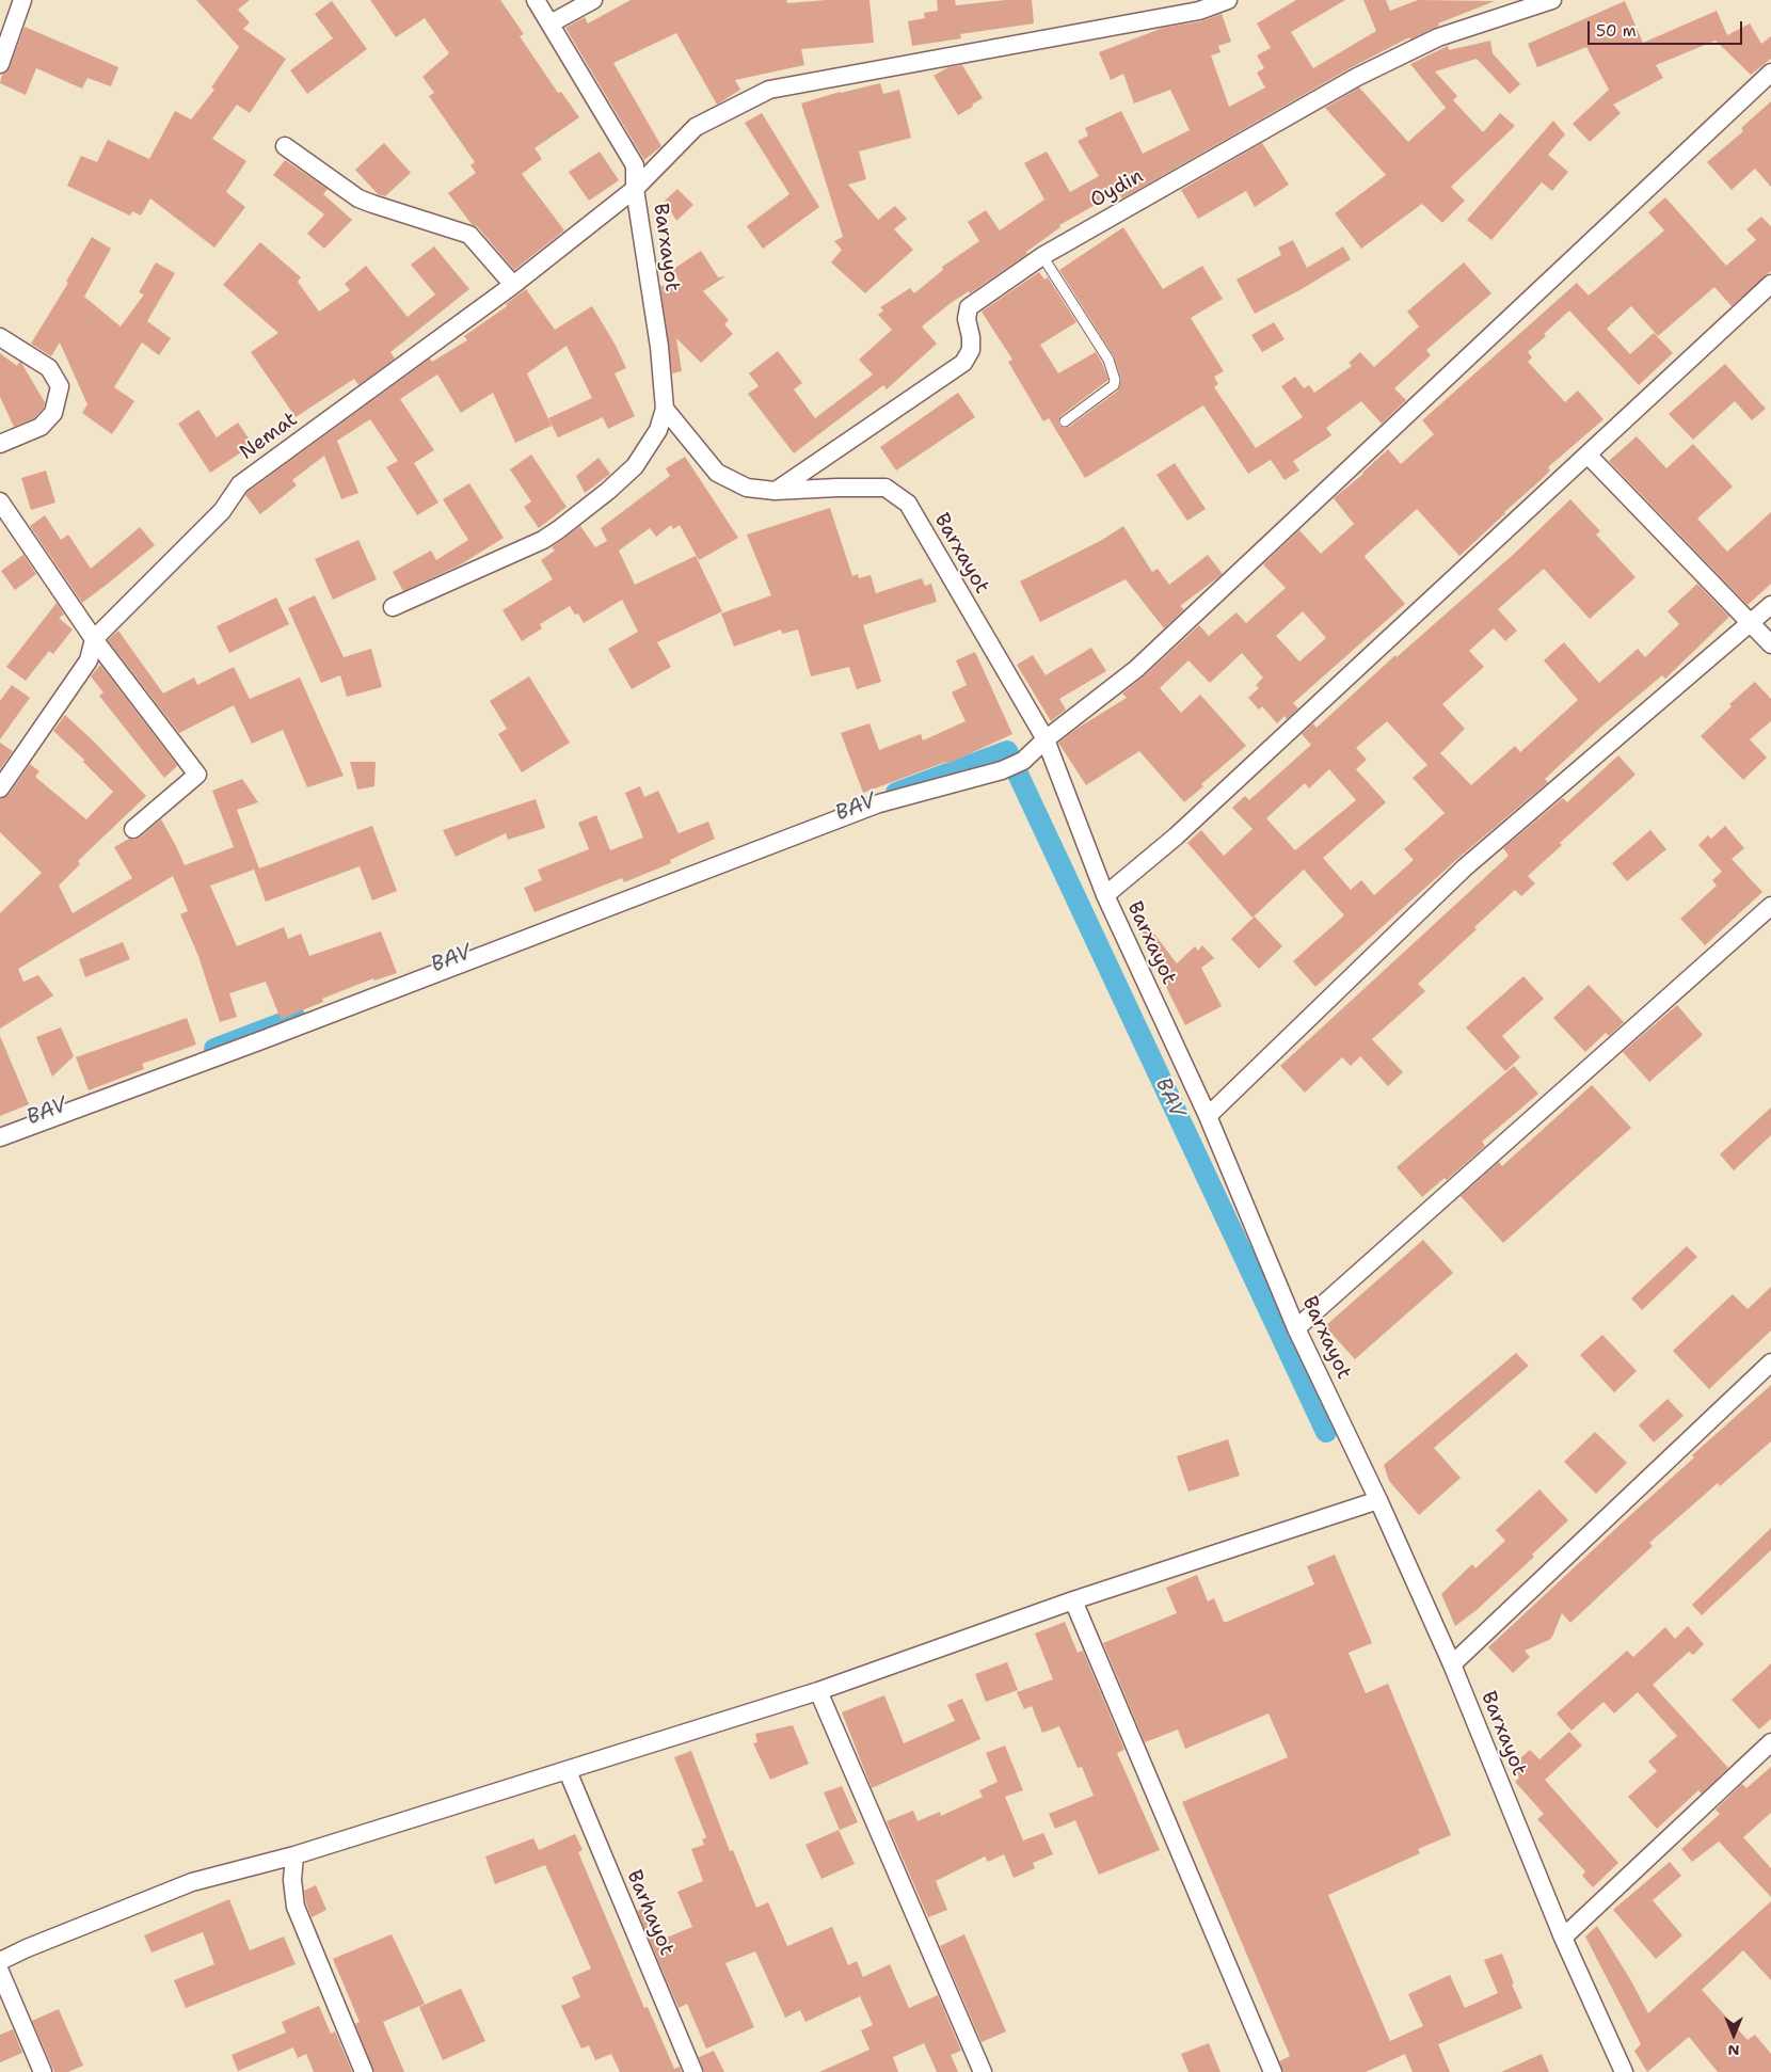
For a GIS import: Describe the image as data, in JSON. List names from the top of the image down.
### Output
{
  "streets": {
    "street": [
      "Oydin",
      "Barxayot",
      "Nemat",
      "Barhayot"
    ]
  },
  "crossings": [
    ["Oydin", "Barxayot"],
    ["Barxayot", "Nemat"]
  ],
  "water": ["BAV"],
  "scale_bar": "50 m",
  "north": "bottom"
}
